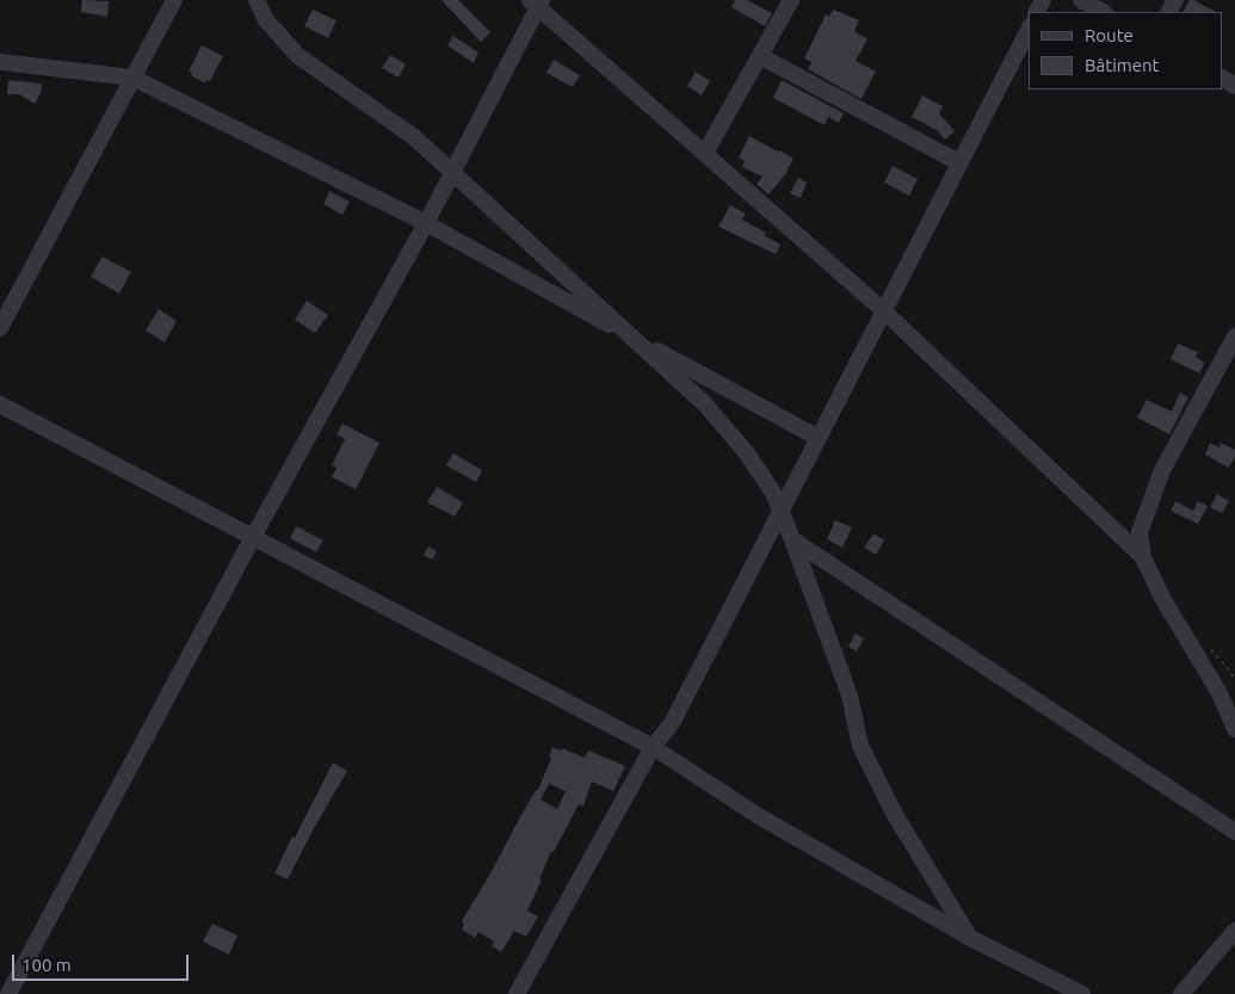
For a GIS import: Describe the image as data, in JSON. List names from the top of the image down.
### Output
{
  "legend": ["Route", "Bâtiment"],
  "scale_bar": "100 m"
}
